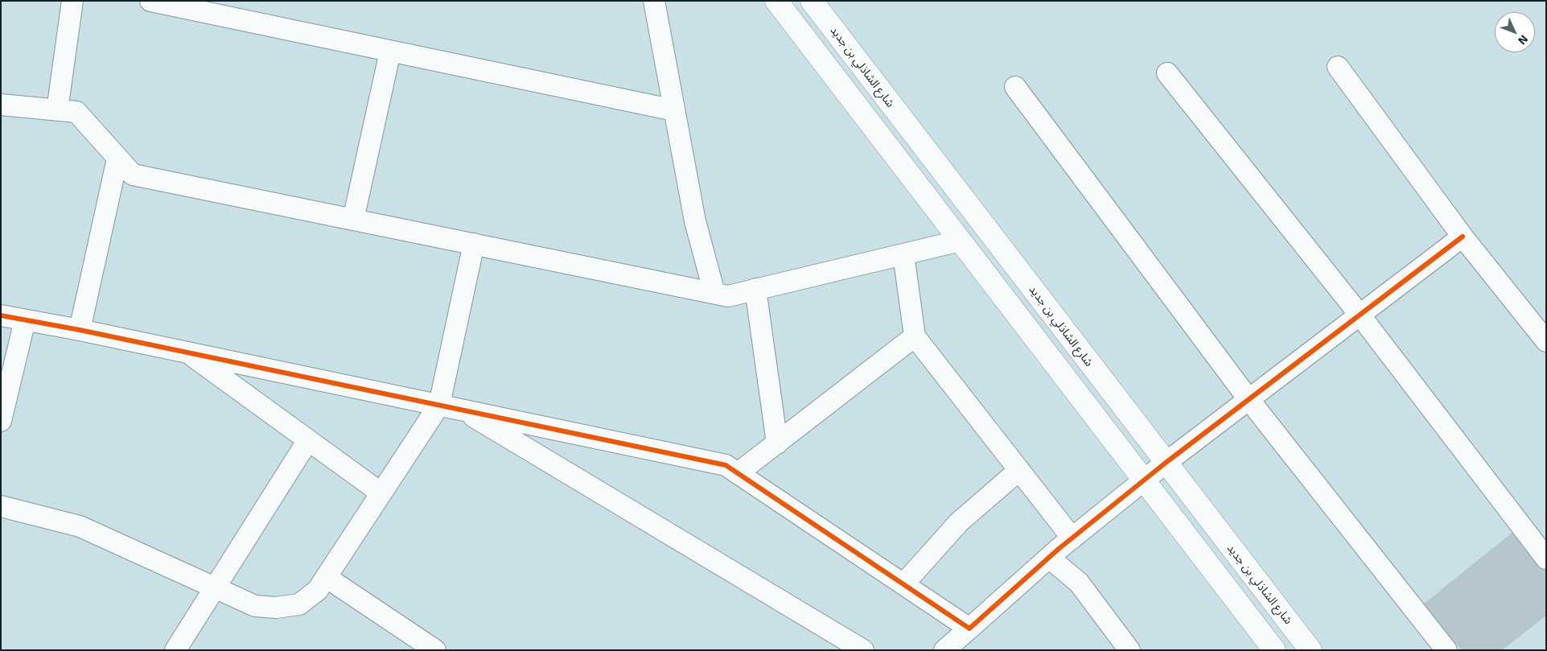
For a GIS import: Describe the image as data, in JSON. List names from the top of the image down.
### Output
{
  "streets": {
    "main road": ["شارع الشاذلي بن جديد"]
  },
  "north": "bottom right"
}
